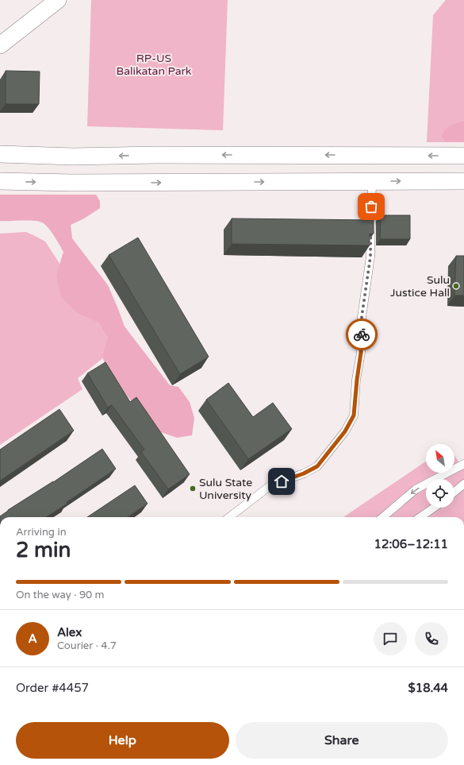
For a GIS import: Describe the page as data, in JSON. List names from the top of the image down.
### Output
{
  "parks": ["RP-US Balikatan Park"],
  "places": ["Sulu Justice Hall", "Sulu State University"],
  "north": "top left",
  "page": {
    "heading": ["2 min", "Arriving in", "12:06–12:11"],
    "panel": [
      "Alex",
      "Courier · 4.7",
      "Order #4457",
      "$18.44"
    ],
    "bar": "On the way · 90 m",
    "round": "A",
    "buttons": ["Help", "Share"]
  }
}
